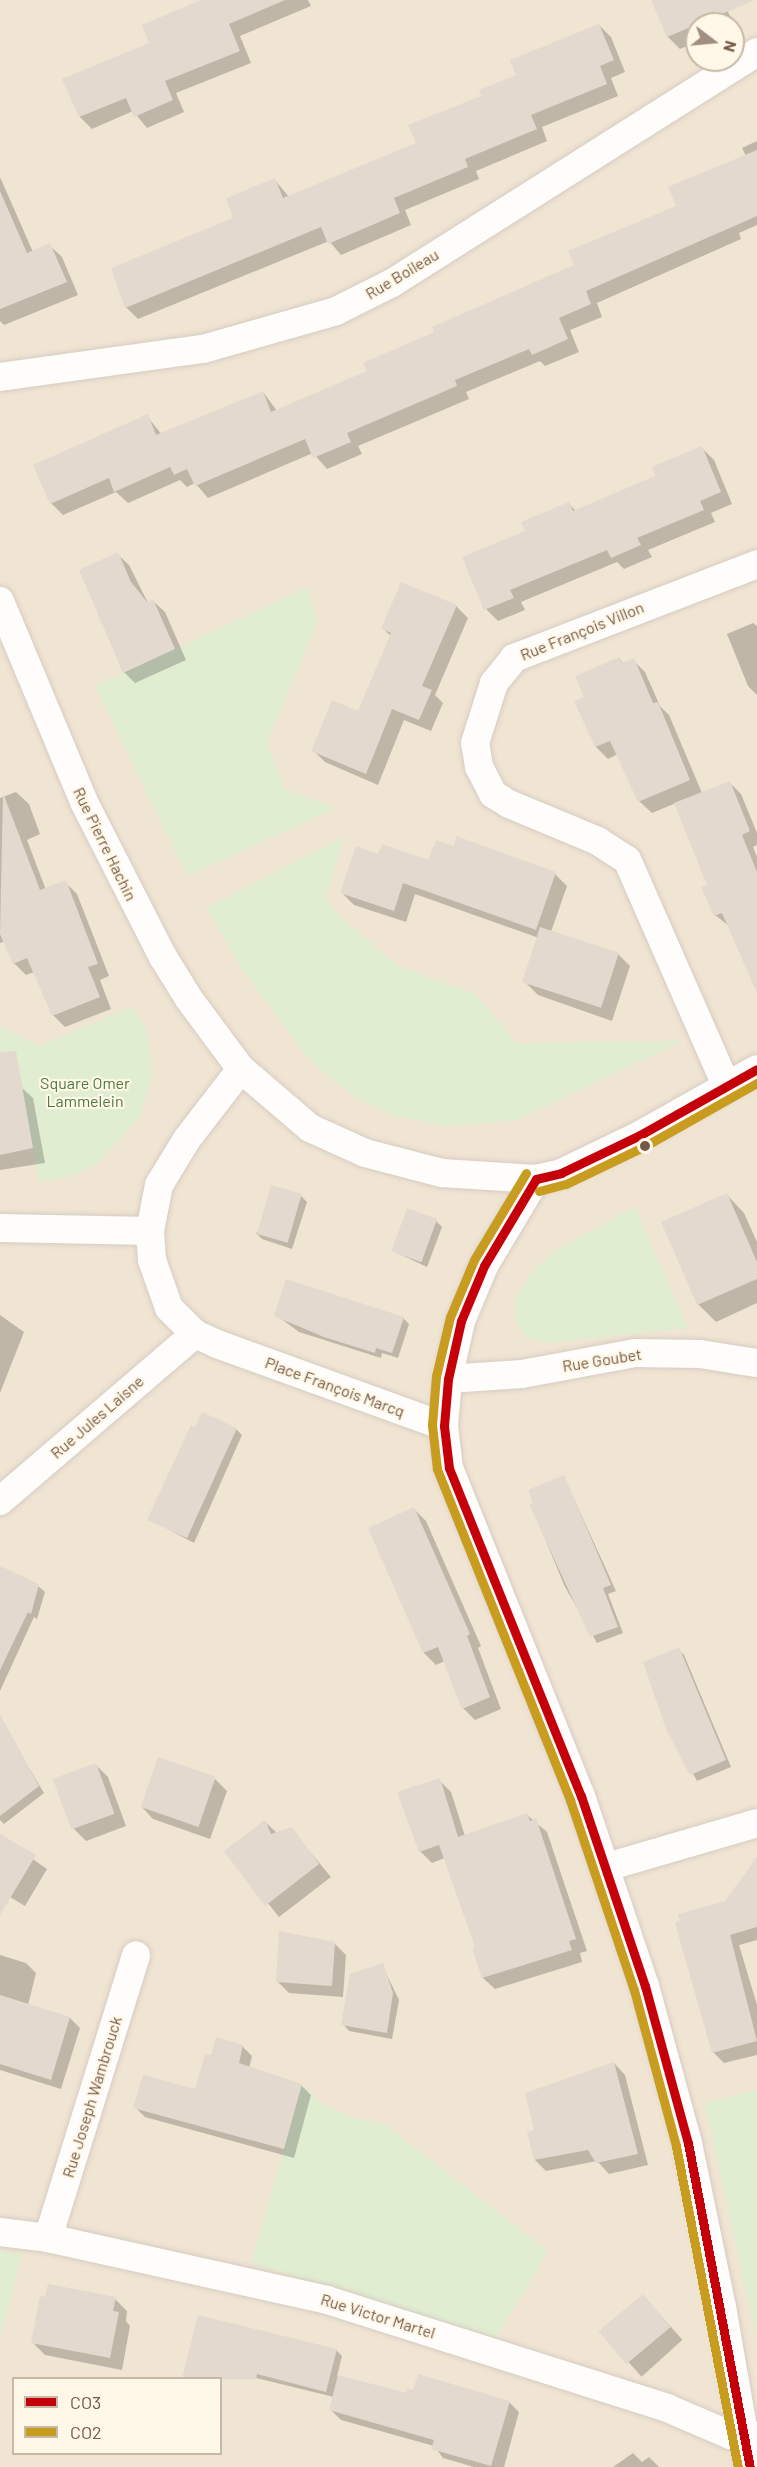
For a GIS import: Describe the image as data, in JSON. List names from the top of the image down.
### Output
{
  "streets": {
    "street": [
      "Rue Boileau",
      "Rue François Villon",
      "Rue Pierre Hachin",
      "Rue Goubet",
      "Place François Marcq",
      "Rue Jules Laisne",
      "Rue Joseph Wambrouck",
      "Rue Victor Martel"
    ]
  },
  "crossings": [
    ["Rue Pierre Hachin", "Place François Marcq"],
    ["Place François Marcq", "Rue Jules Laisne"],
    ["Rue Joseph Wambrouck", "Rue Victor Martel"]
  ],
  "parks": ["Square Omer Lammelein"],
  "lines": ["transit line CO3", "transit line CO2"],
  "legend": ["CO3", "CO2"],
  "north": "right"
}
